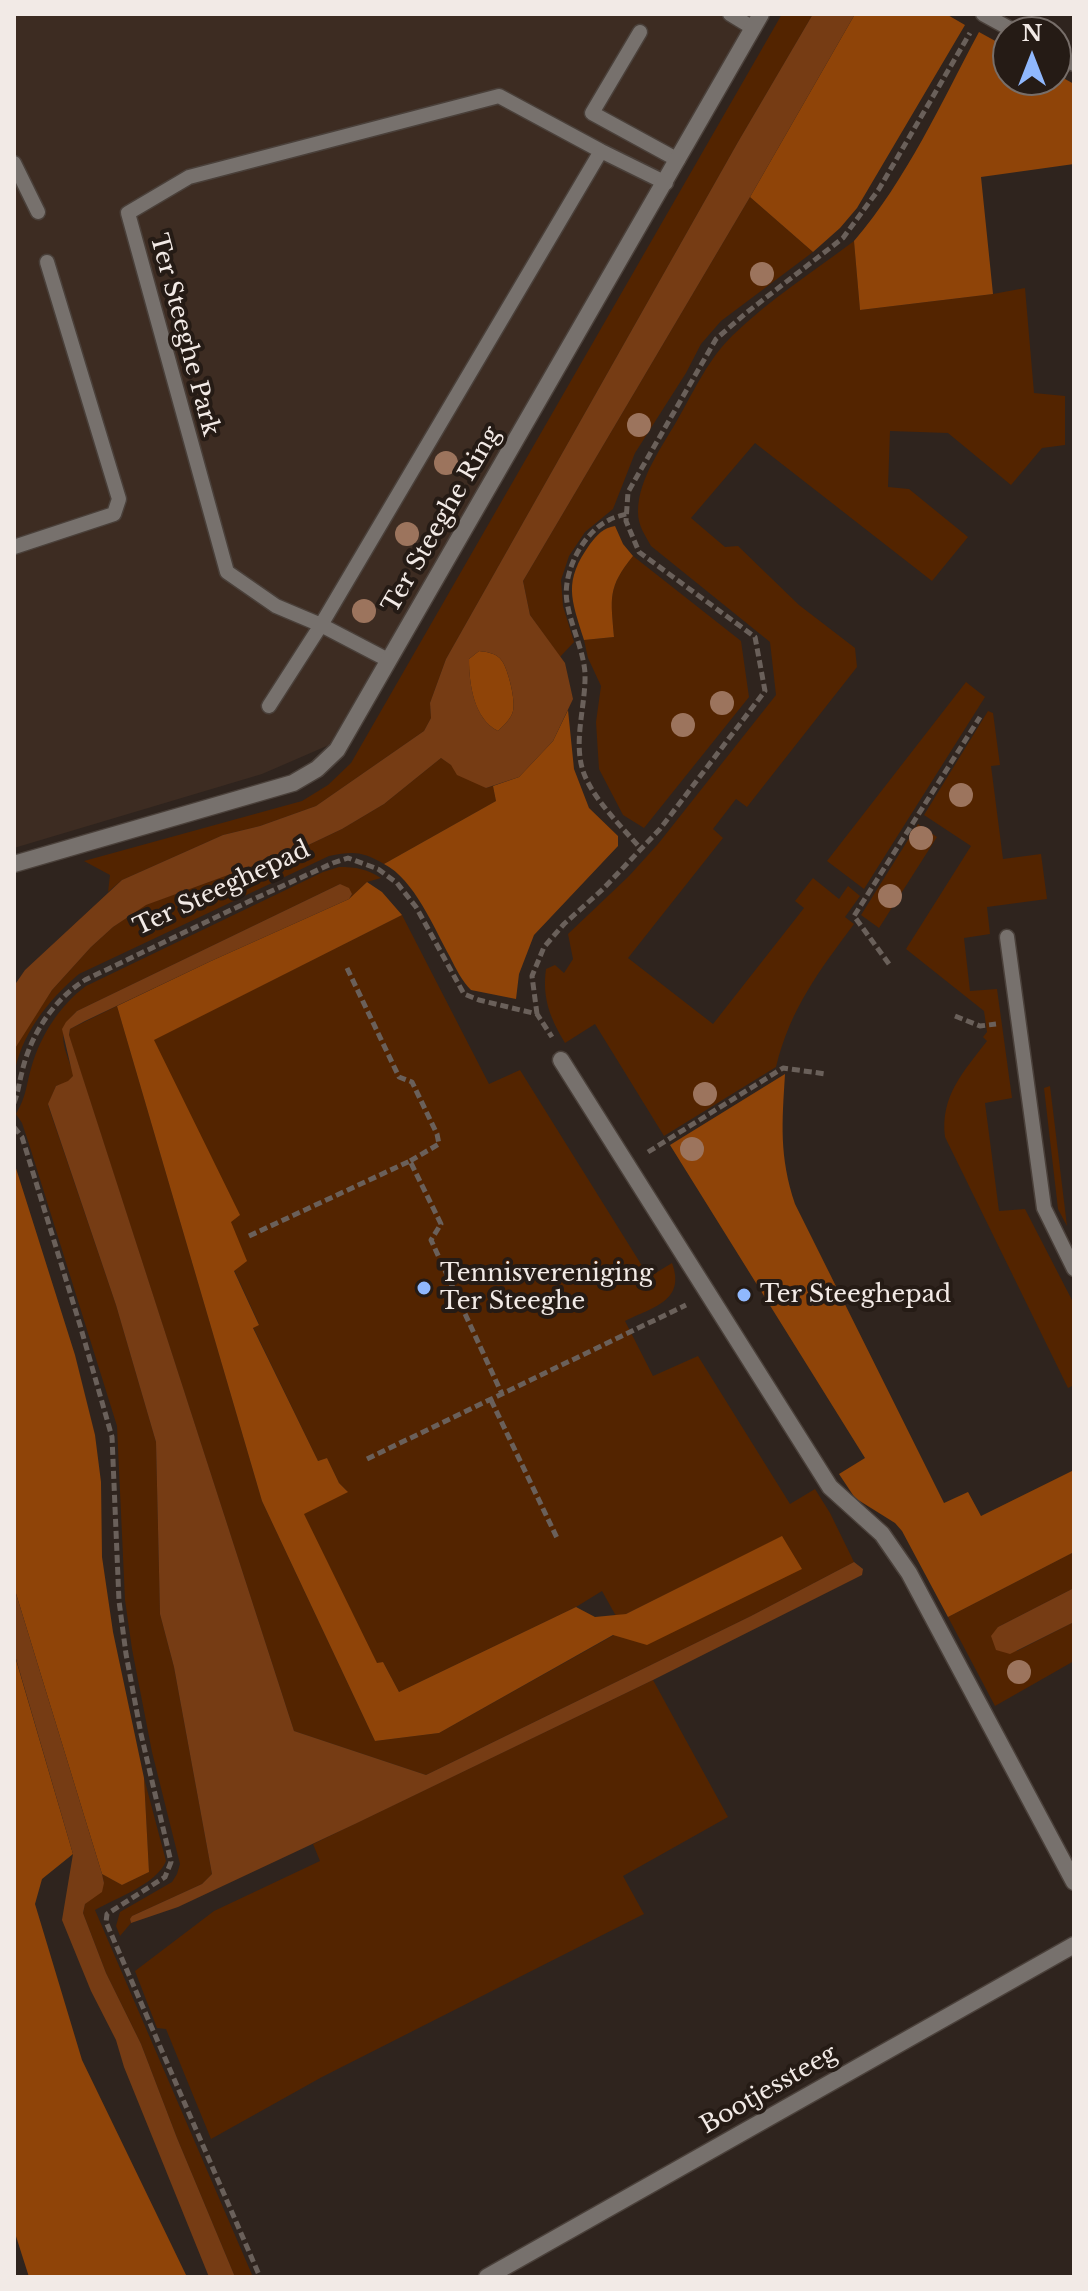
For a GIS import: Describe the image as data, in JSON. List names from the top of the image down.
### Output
{
  "streets": {
    "street": ["Ter Steeghe Ring", "Bootjessteeg"],
    "lane": ["Ter Steeghe Park"],
    "path": ["Ter Steeghepad"]
  },
  "crossings": [
    ["Ter Steeghe Park", "Ter Steeghe Ring"]
  ],
  "places": ["Tennisvereniging Ter Steeghe", "Ter Steeghepad"],
  "north": "top"
}
